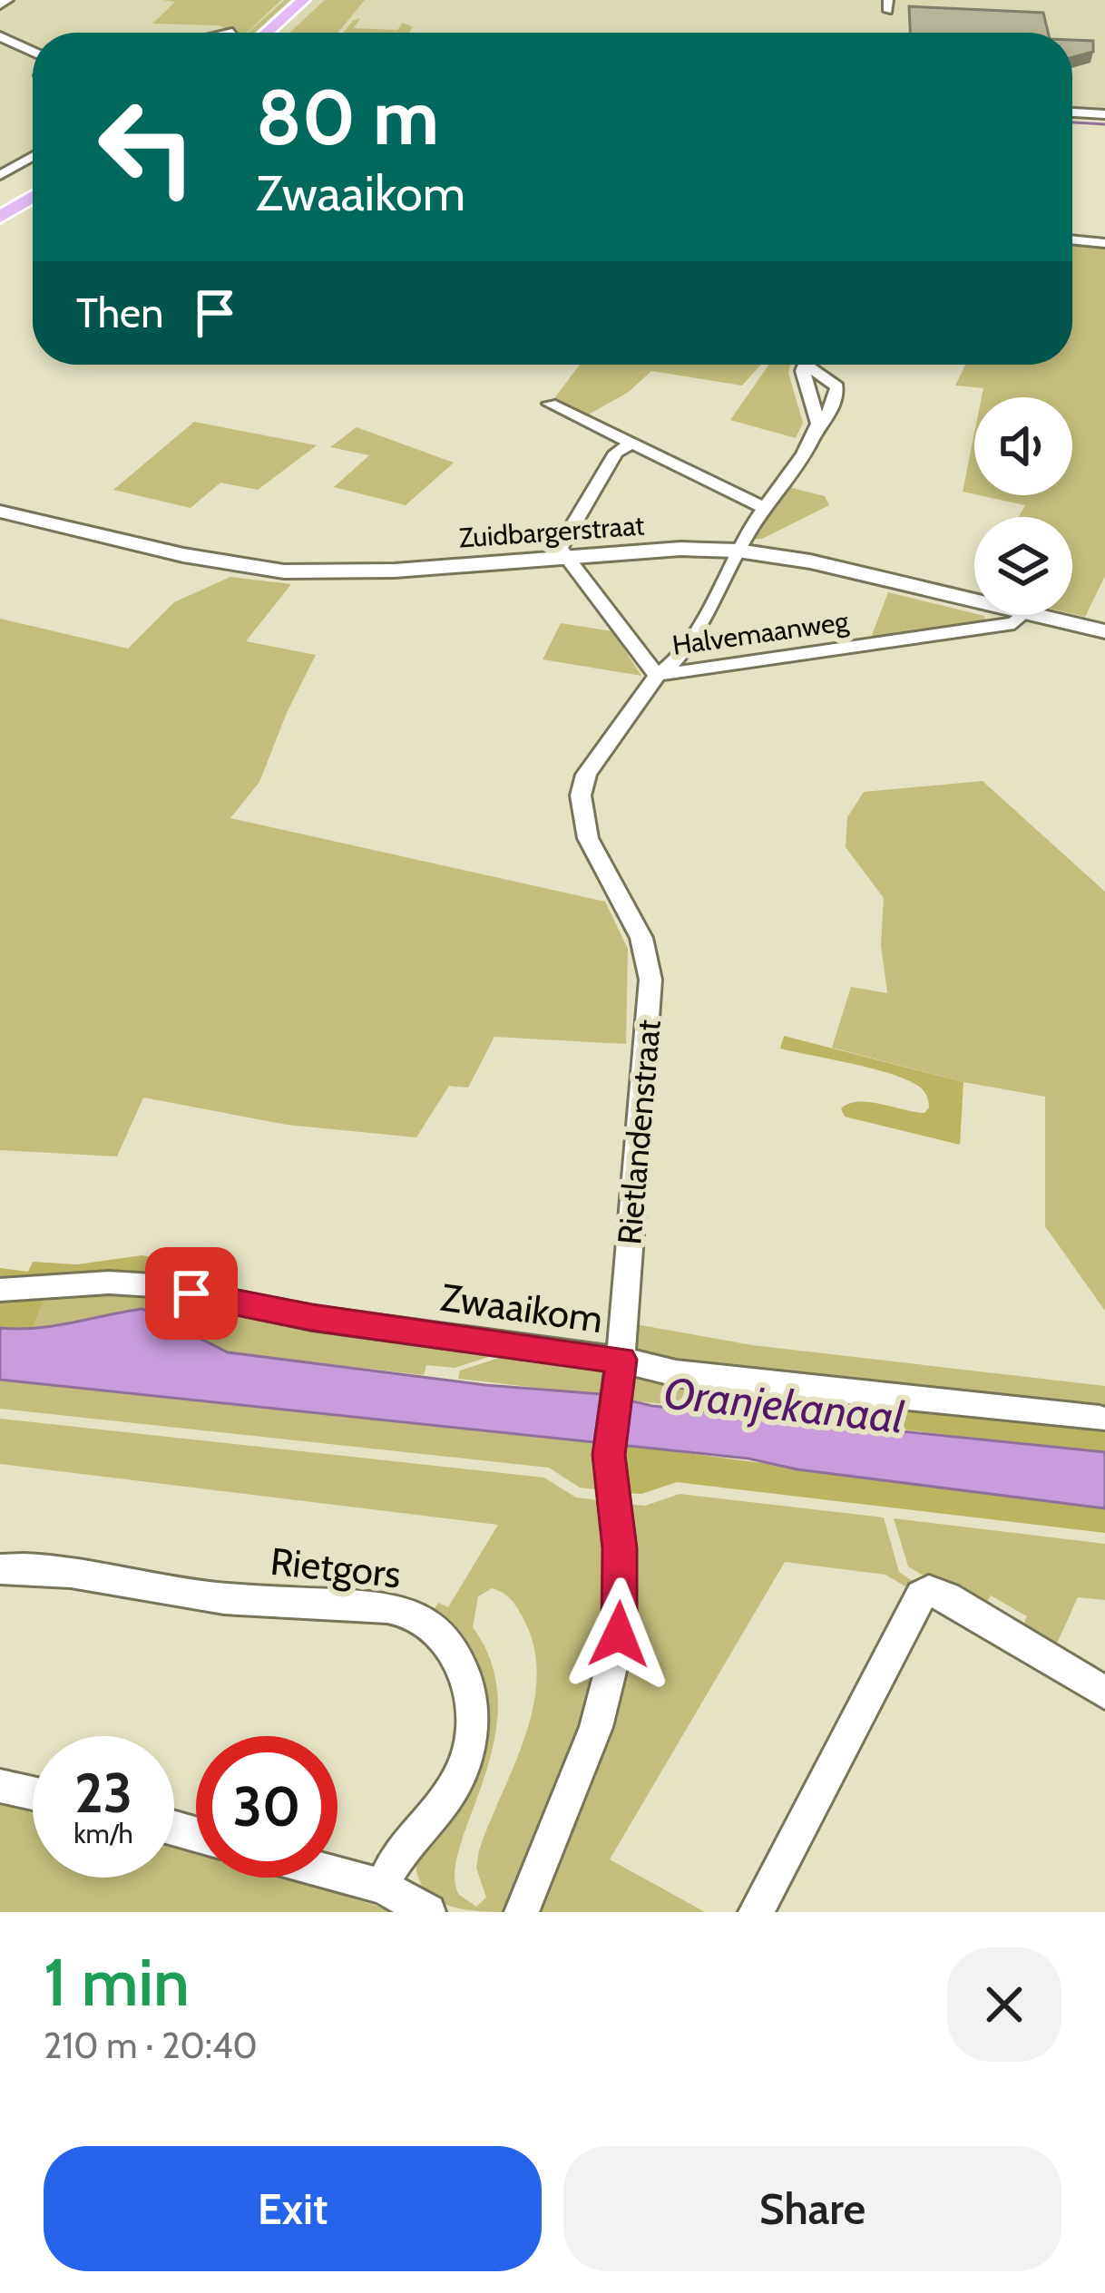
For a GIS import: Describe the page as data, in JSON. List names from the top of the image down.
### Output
{
  "streets": {
    "street": [
      "Zuidbargerstraat",
      "Halvemaanweg",
      "Rietlandenstraat",
      "Zwaaikom",
      "Rietgors"
    ]
  },
  "crossings": [
    ["Zuidbargerstraat", "Halvemaanweg"],
    ["Zuidbargerstraat", "Rietlandenstraat"],
    ["Halvemaanweg", "Rietlandenstraat"],
    ["Rietlandenstraat", "Zwaaikom"]
  ],
  "water": ["Oranjekanaal"],
  "page": {
    "turn": ["80 m", "Zwaaikom"],
    "then": "Then",
    "speed": "23 km/h",
    "limit": "30",
    "heading": ["1 min", "210 m · 20:40"],
    "buttons": ["Exit", "Share"]
  }
}
